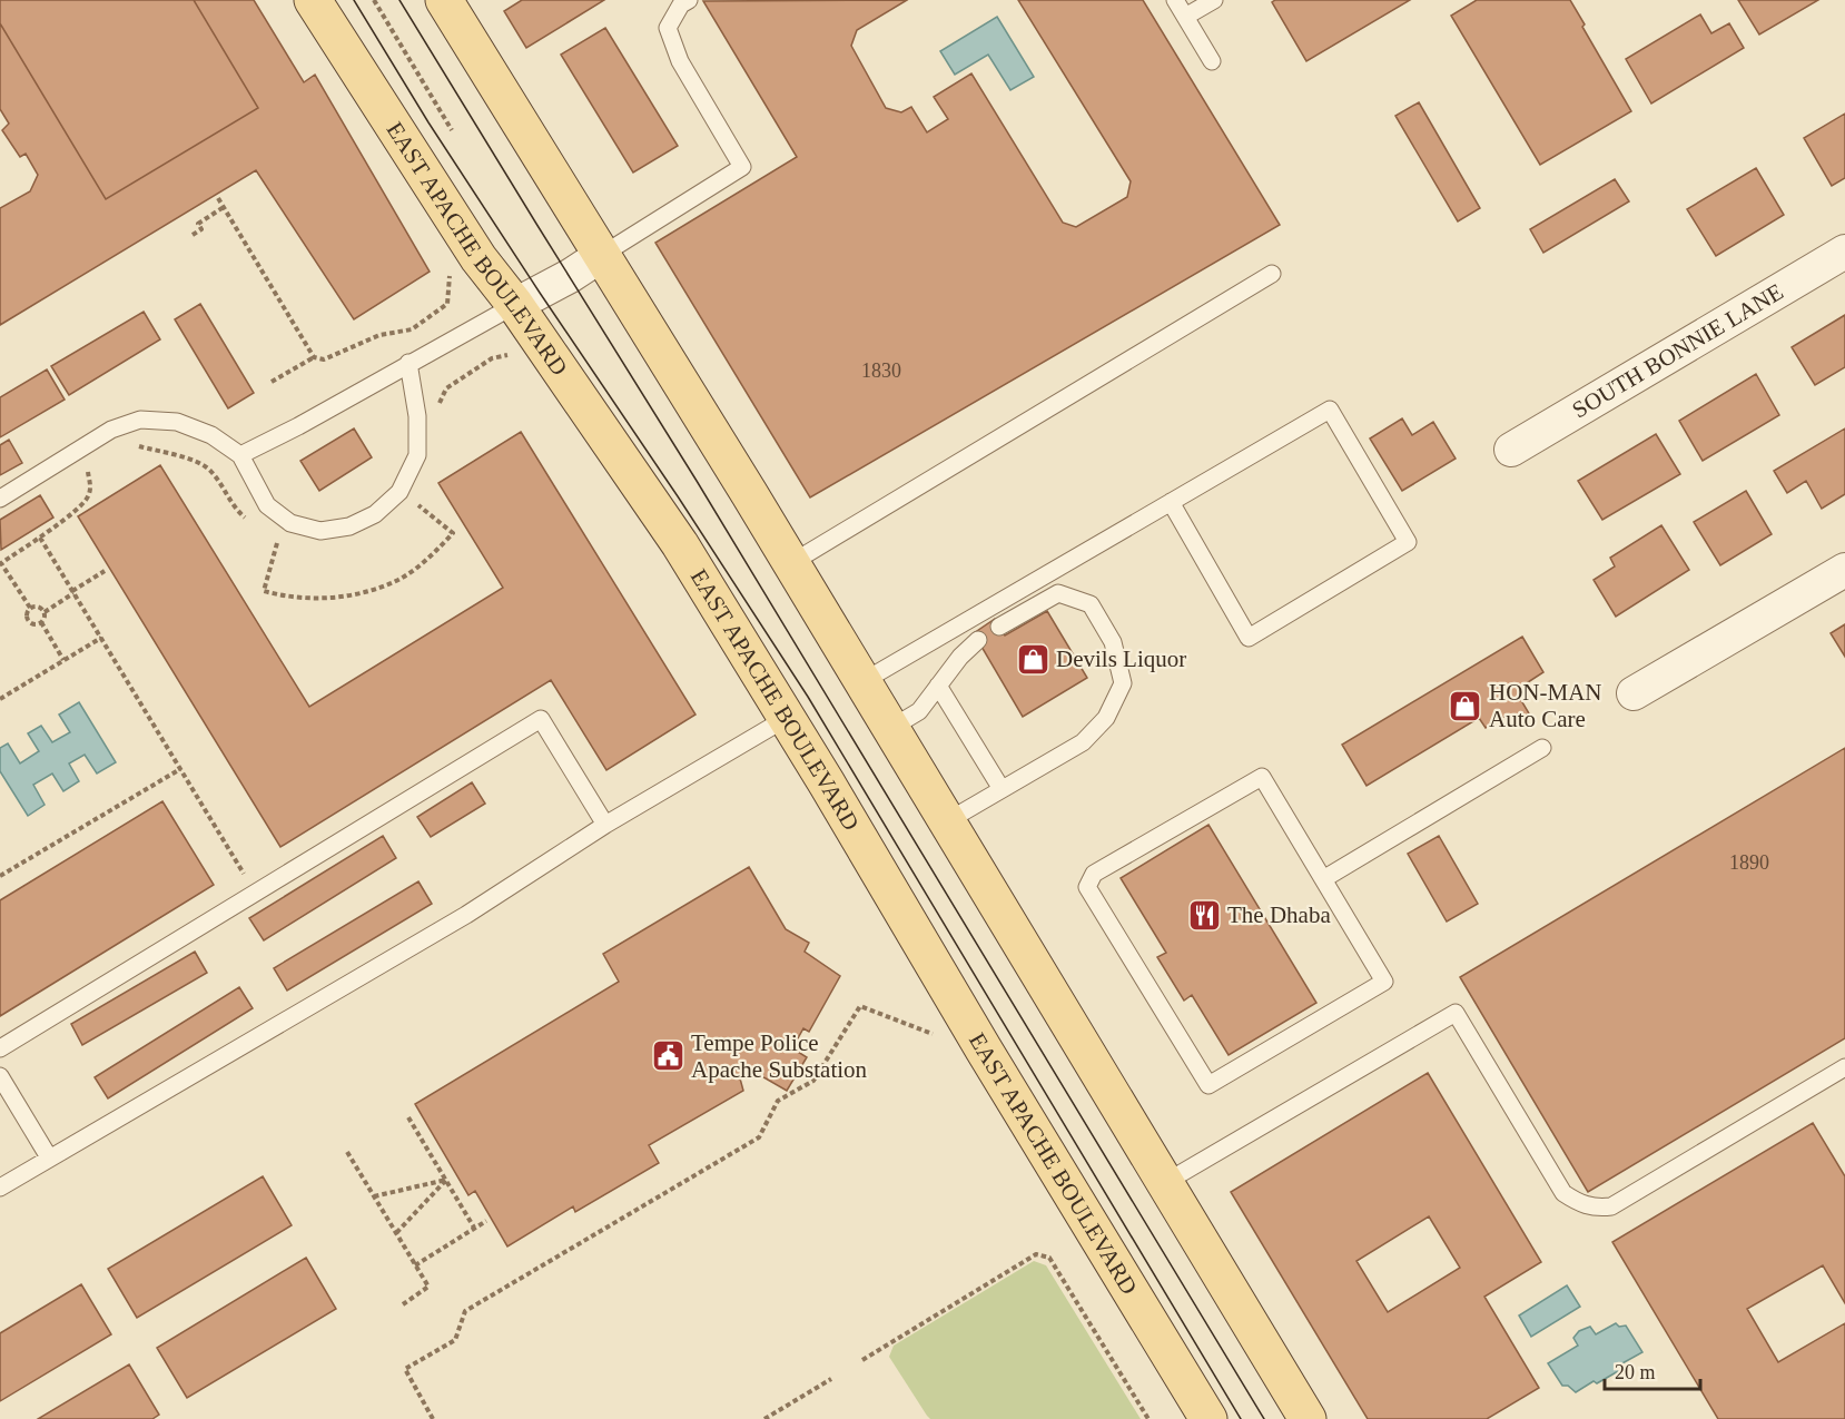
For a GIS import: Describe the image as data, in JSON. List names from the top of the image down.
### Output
{
  "streets": {
    "main road": ["EAST APACHE BOULEVARD"],
    "street": ["SOUTH BONNIE LANE"]
  },
  "places": {
    "shop": ["Devils Liquor", "HON-MAN Auto Care"],
    "restaurant": ["The Dhaba"],
    "public building": ["Tempe Police Apache Substation"]
  },
  "house_numbers": ["1830", "1890"],
  "scale_bar": "20 m"
}
